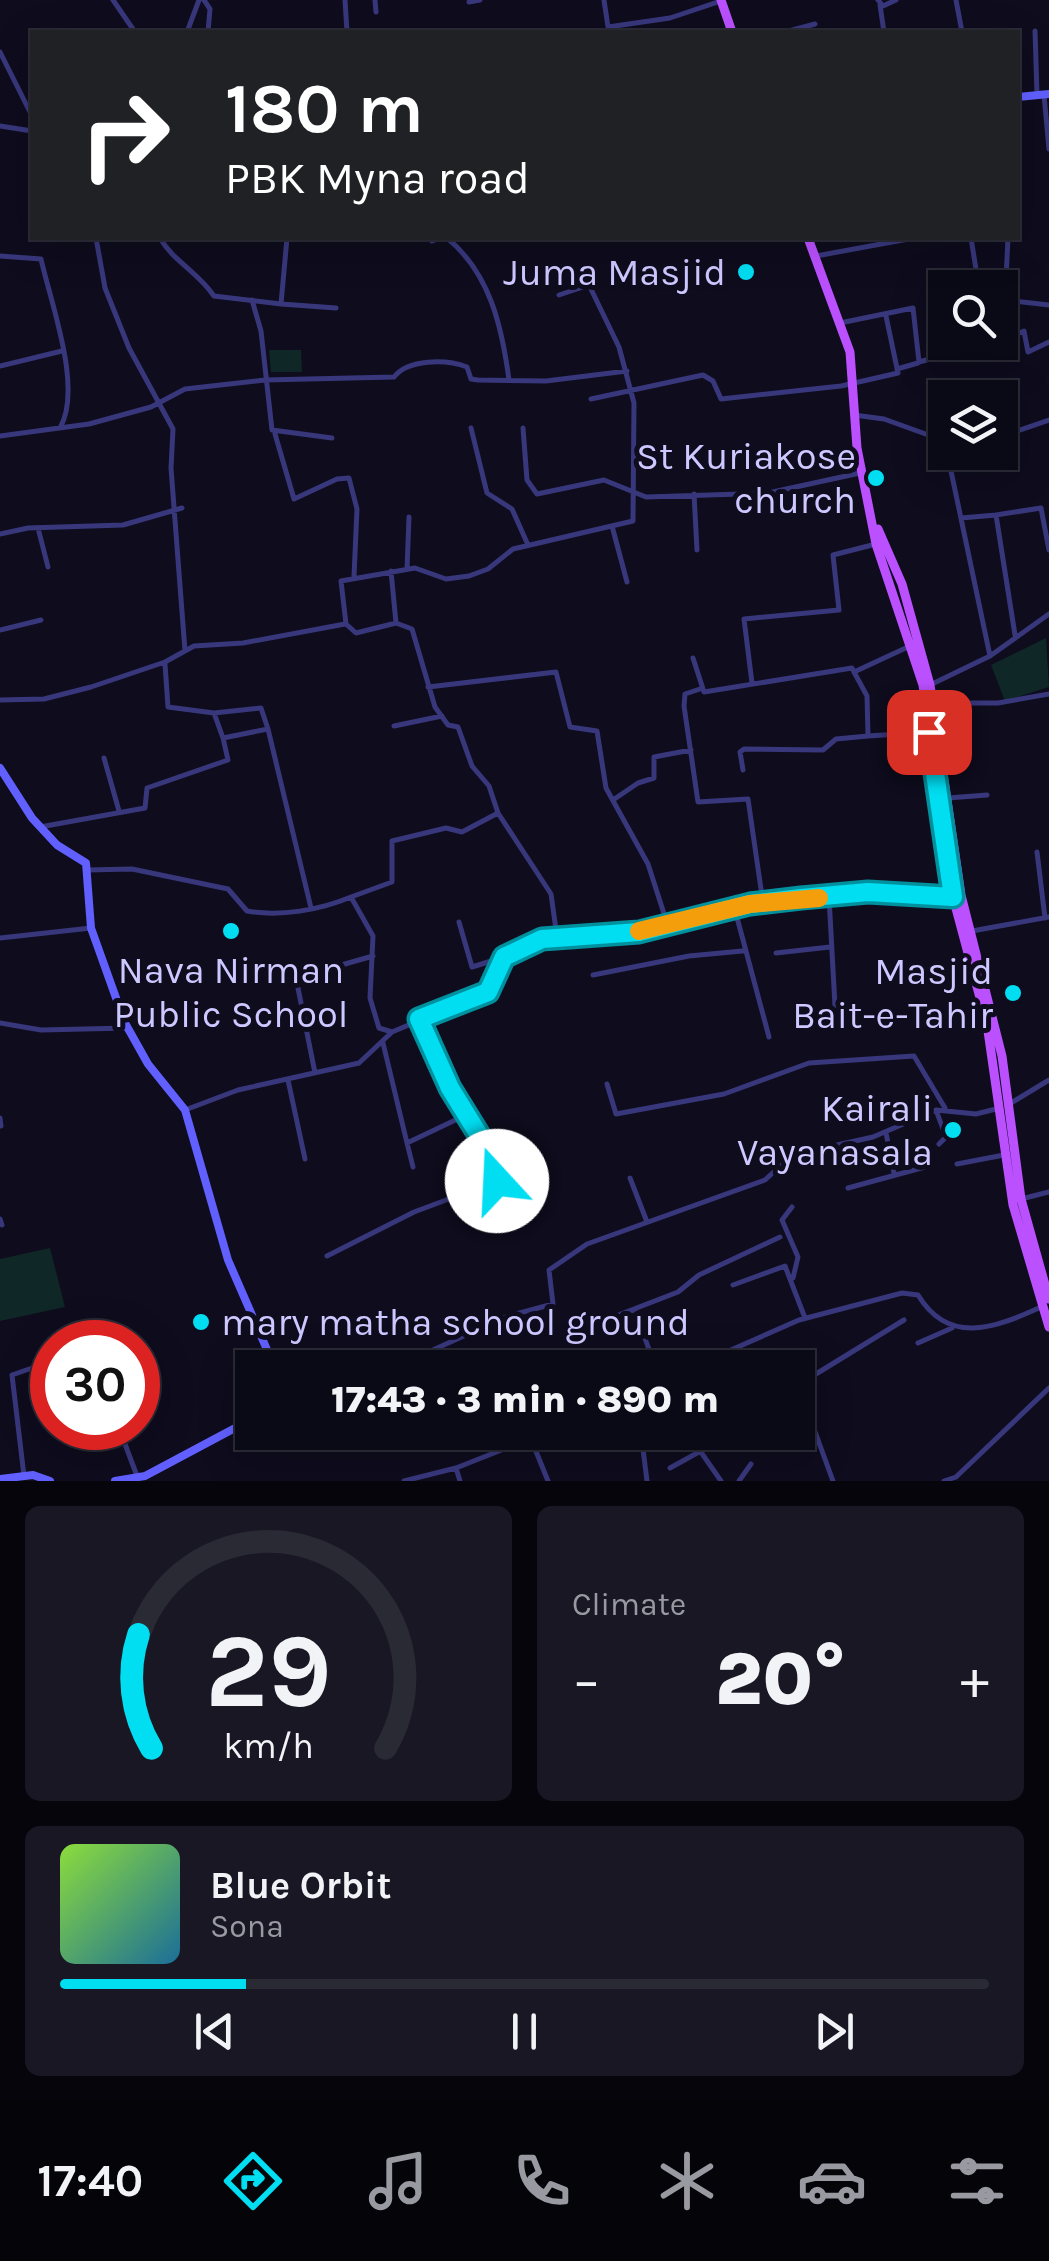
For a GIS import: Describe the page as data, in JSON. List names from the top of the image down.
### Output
{
  "places": [
    "Juma Masjid",
    "St Kuriakose church",
    "Nava Nirman Public School",
    "Masjid Bait-e-Tahir",
    "Kairali Vayanasala",
    "mary matha school ground"
  ],
  "page": {
    "turn": ["180 m", "PBK Myna road"],
    "limit": "30",
    "trip": "17:43 · 3 min · 890 m",
    "tile": "Climate",
    "heat": ["−", "20°", "+"],
    "song": ["Blue Orbit", "Sona"],
    "tabs": "17:40",
    "gauge": ["29", "km/h"]
  }
}
